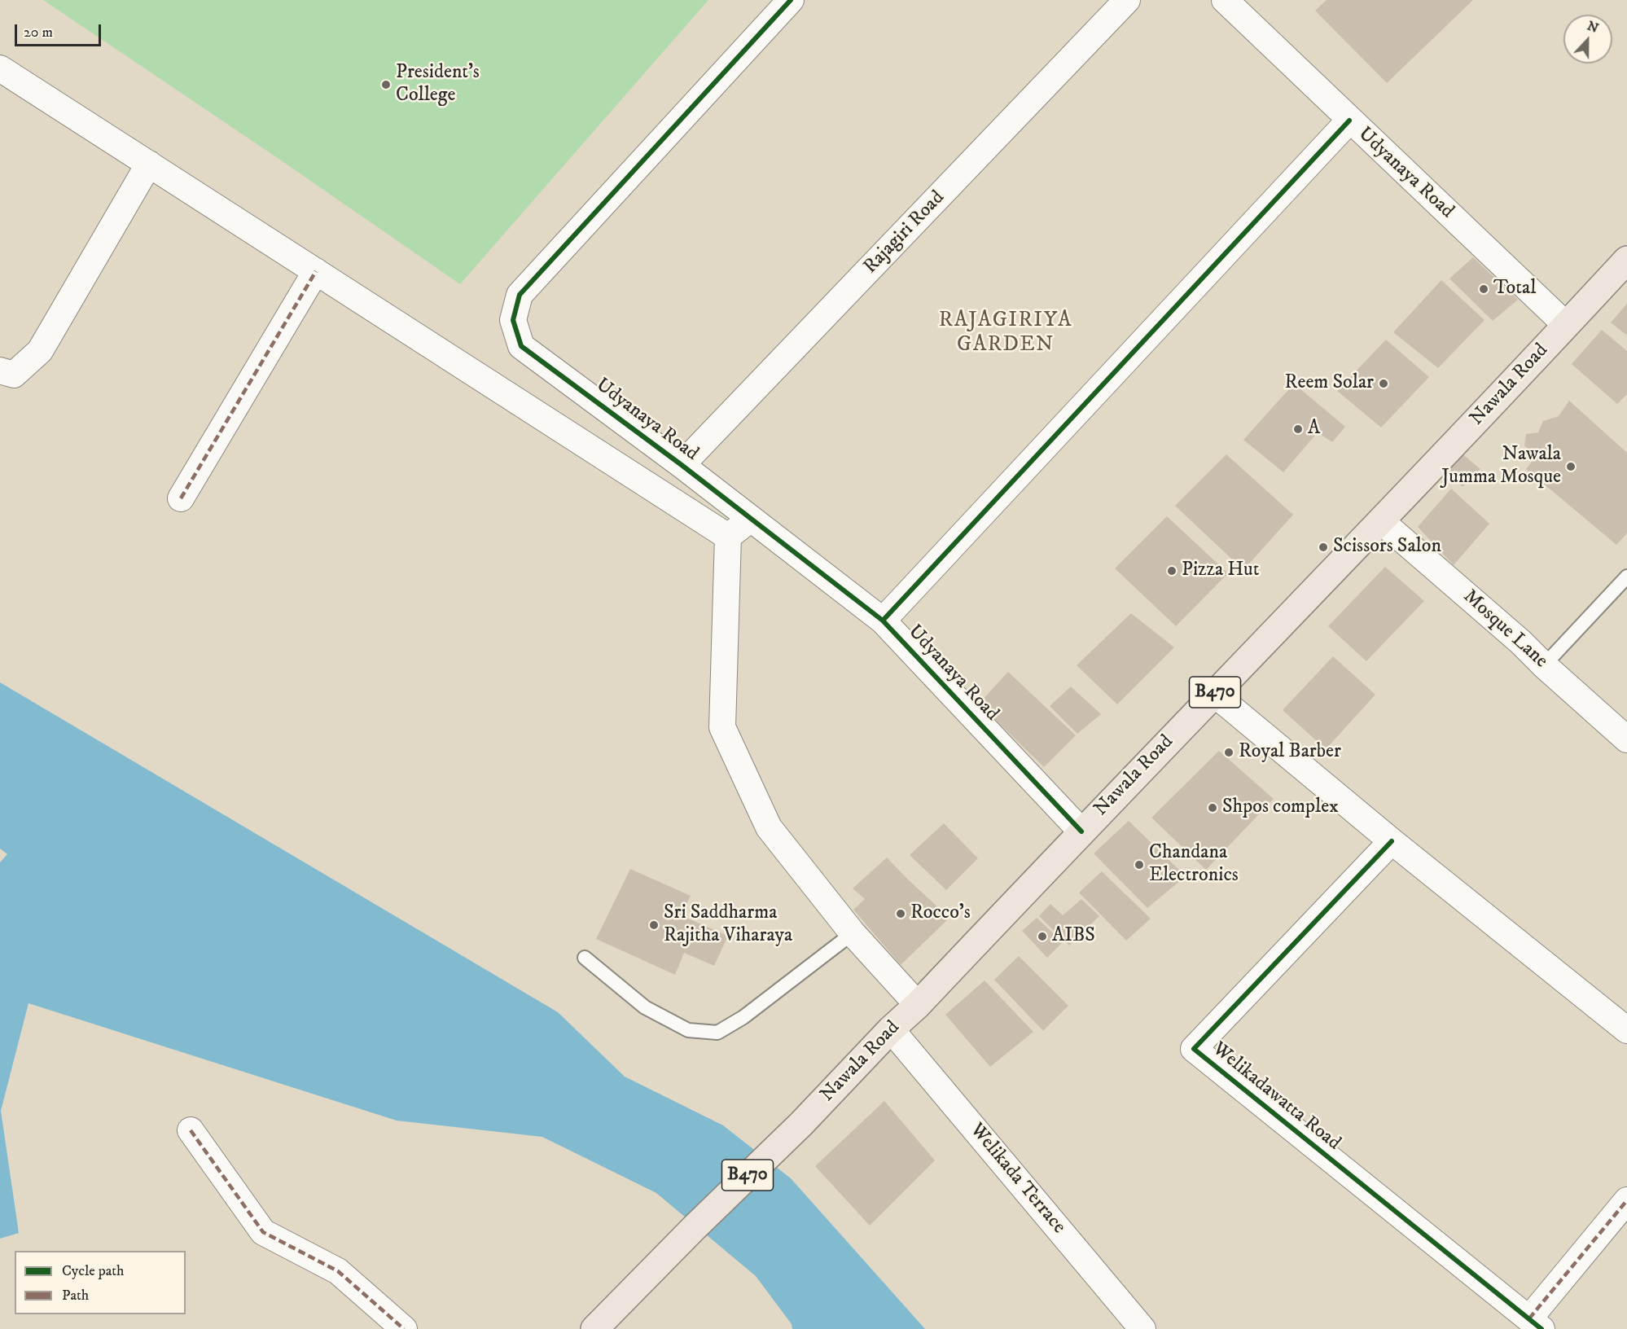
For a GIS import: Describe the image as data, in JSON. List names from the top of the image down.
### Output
{
  "streets": {
    "main road": ["Nawala Road", "B470"],
    "street": [
      "Udyanaya Road",
      "Rajagiri Road",
      "Mosque Lane",
      "Welikadawatta Road",
      "Welikada Terrace"
    ]
  },
  "crossings": [
    ["Udyanaya Road", "Rajagiri Road"],
    ["Udyanaya Road", "Nawala Road"],
    ["Nawala Road", "Mosque Lane"],
    ["Nawala Road", "Welikada Terrace"]
  ],
  "districts": ["RAJAGIRIYA GARDEN"],
  "places": [
    "President's College",
    "Total",
    "Reem Solar",
    "A",
    "Nawala Jumma Mosque",
    "Scissors Salon",
    "Pizza Hut",
    "Royal Barber",
    "Shpos complex",
    "Chandana Electronics",
    "Rocco's",
    "Sri Saddharma Rajitha Viharaya",
    "AIBS"
  ],
  "legend": ["Cycle path", "Path"],
  "scale_bar": "20 m",
  "north": "top"
}
